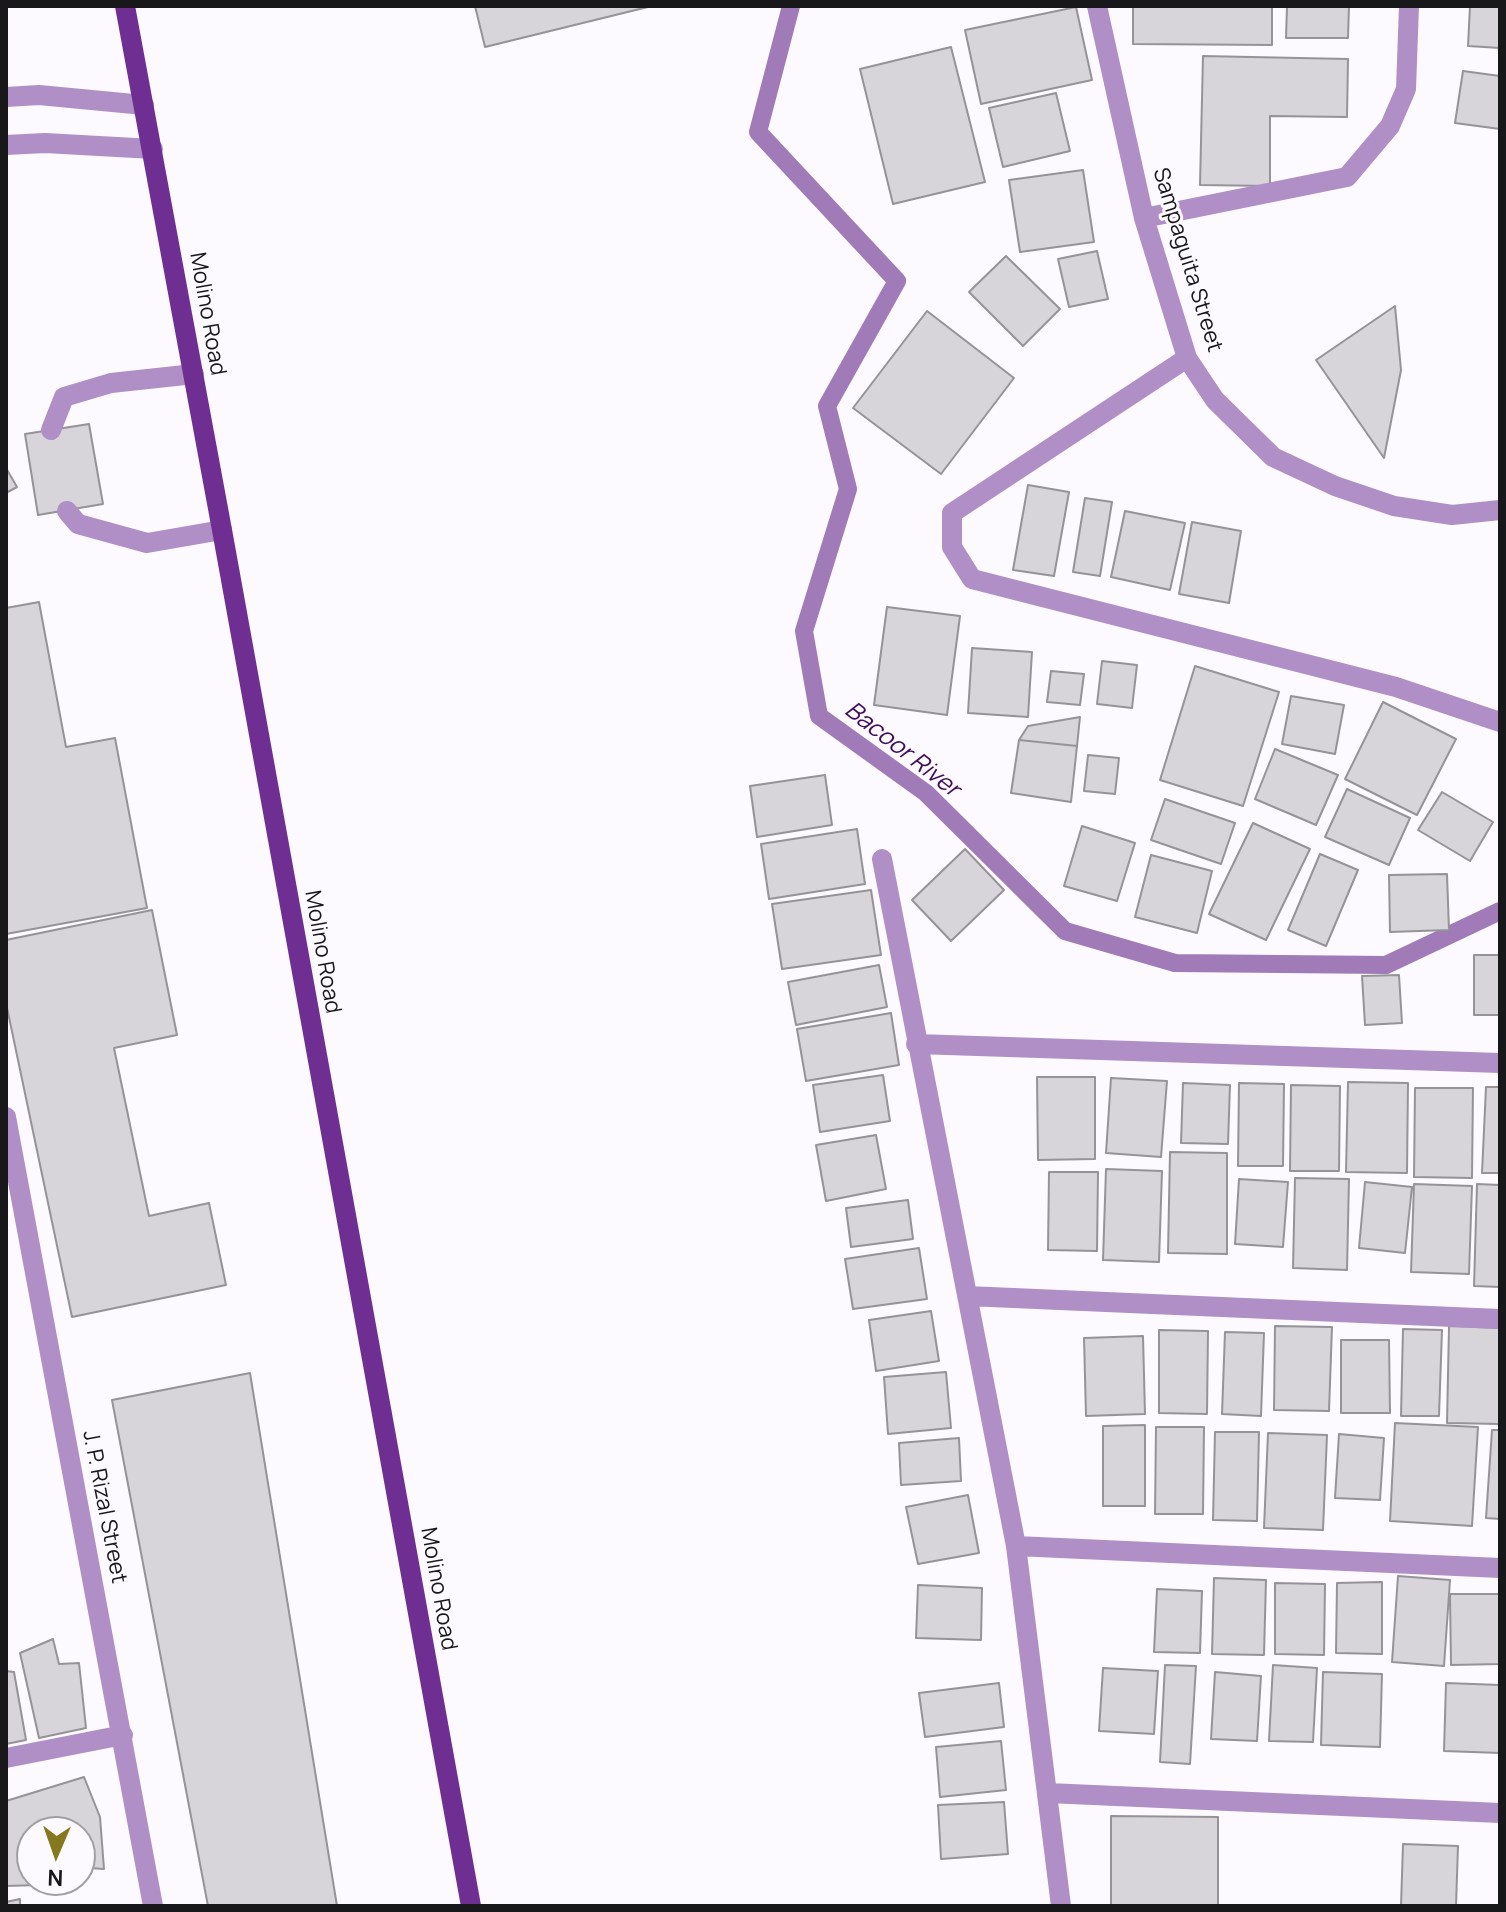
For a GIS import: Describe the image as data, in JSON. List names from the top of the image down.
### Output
{
  "streets": {
    "main road": ["Molino Road"],
    "street": ["Sampaguita Street", "J. P. Rizal Street"]
  },
  "water": ["Bacoor River"],
  "north": "bottom"
}
